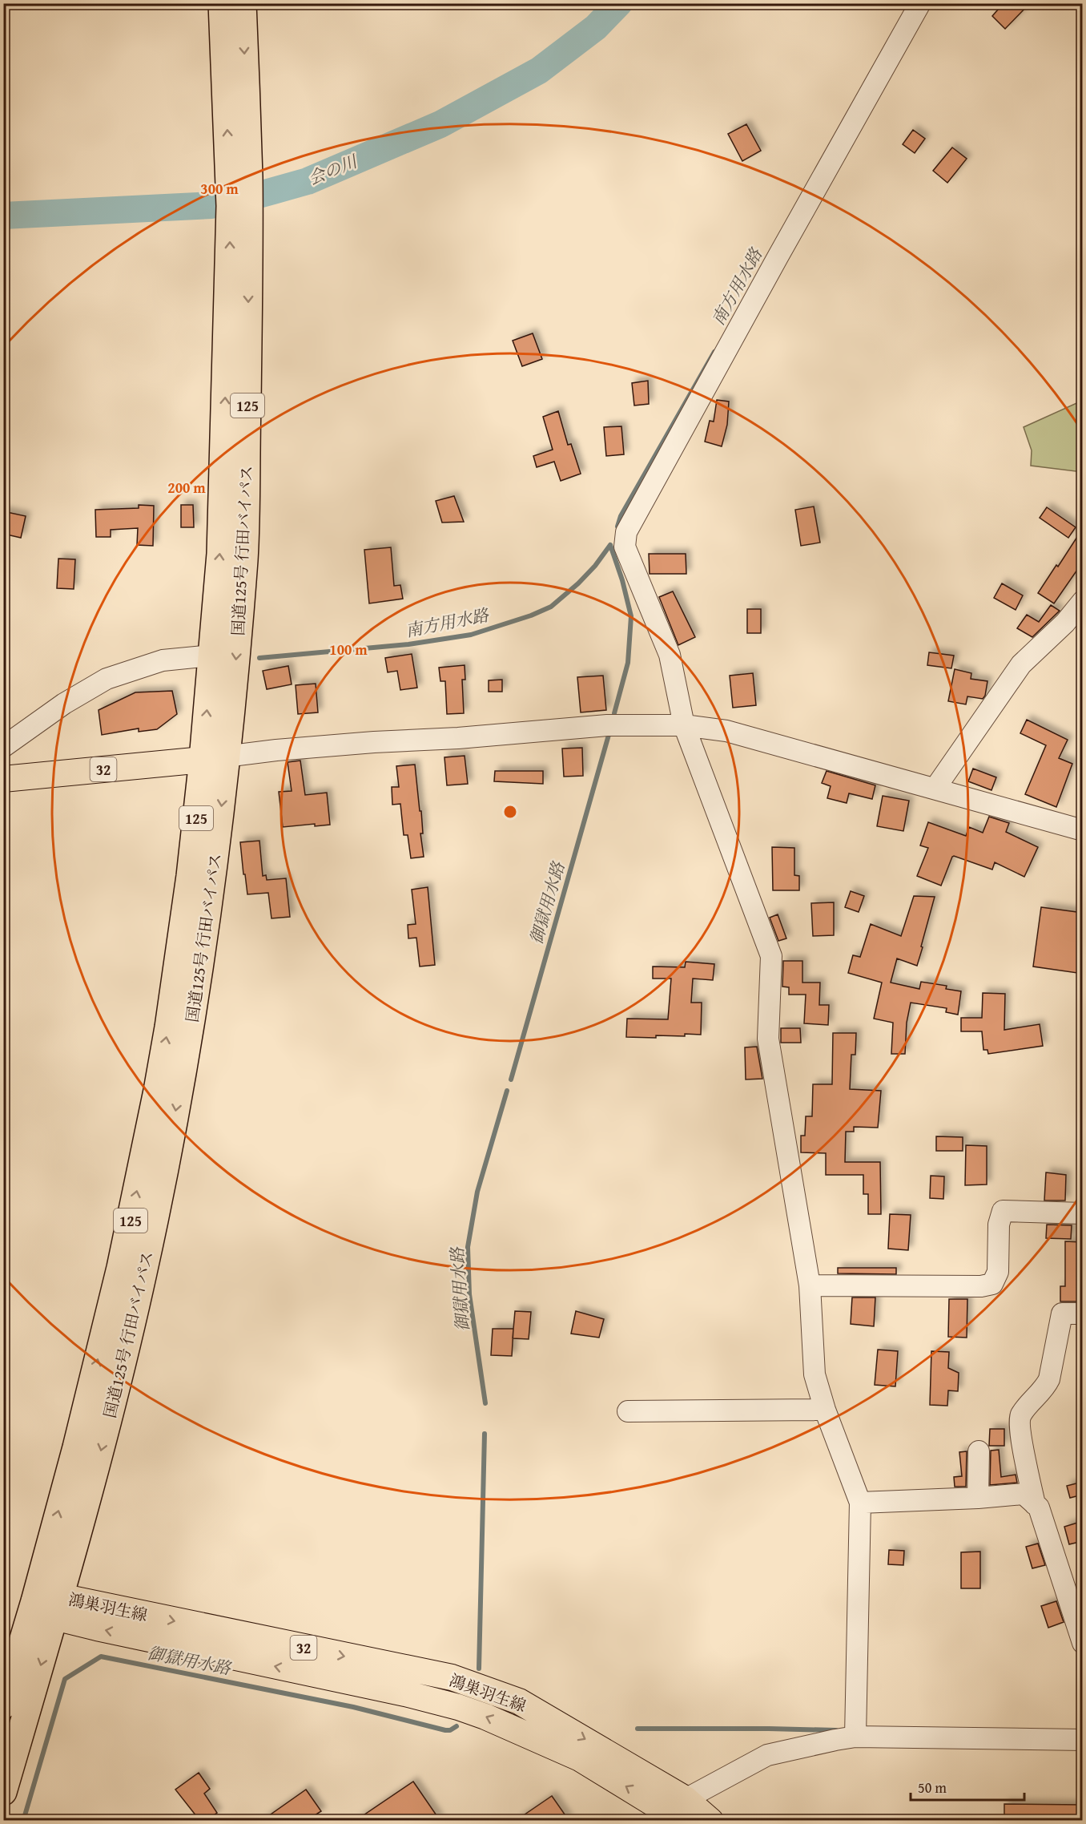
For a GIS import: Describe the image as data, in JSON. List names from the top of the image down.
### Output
{
  "streets": {
    "highway": ["125", "国道125号 行田バイパス"],
    "main road": ["32", "鴻巣羽生線"]
  },
  "crossings": [
    ["国道125号 行田バイパス", "32"],
    ["国道125号 行田バイパス", "鴻巣羽生線"]
  ],
  "water": ["会の川", "南方用水路", "御獄用水路"],
  "scale_bar": "50 m",
  "rings": ["300 m", "200 m", "100 m"]
}
